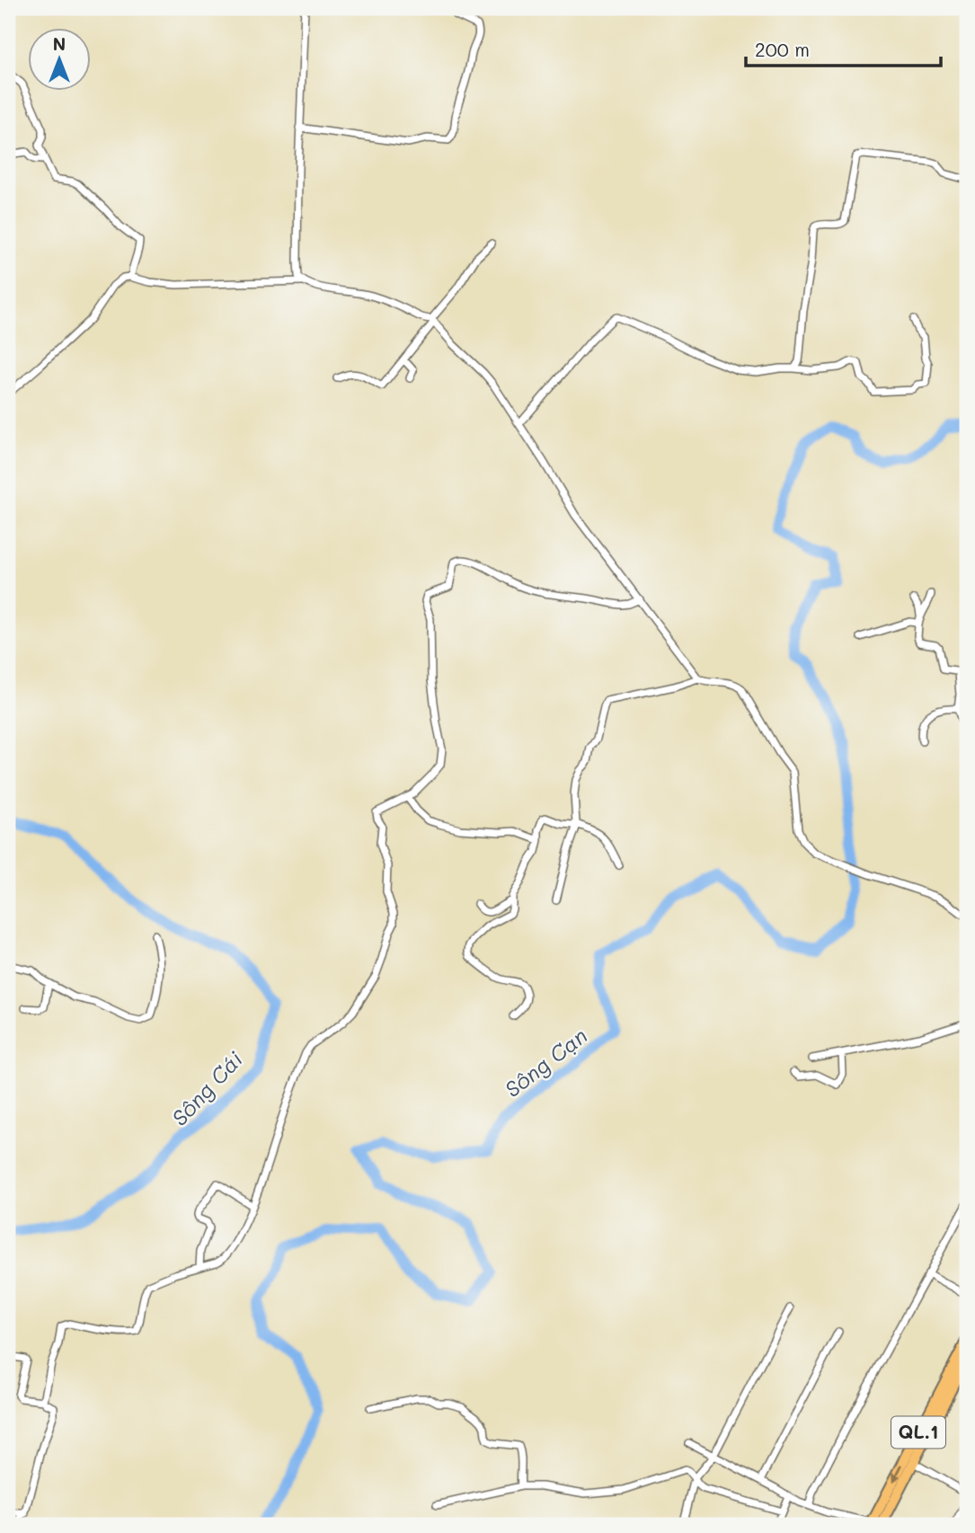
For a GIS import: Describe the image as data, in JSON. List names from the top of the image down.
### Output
{
  "streets": {
    "highway": ["QL.1"]
  },
  "water": ["Sông Cạn", "Sông Cái"],
  "scale_bar": "200 m",
  "north": "top"
}
